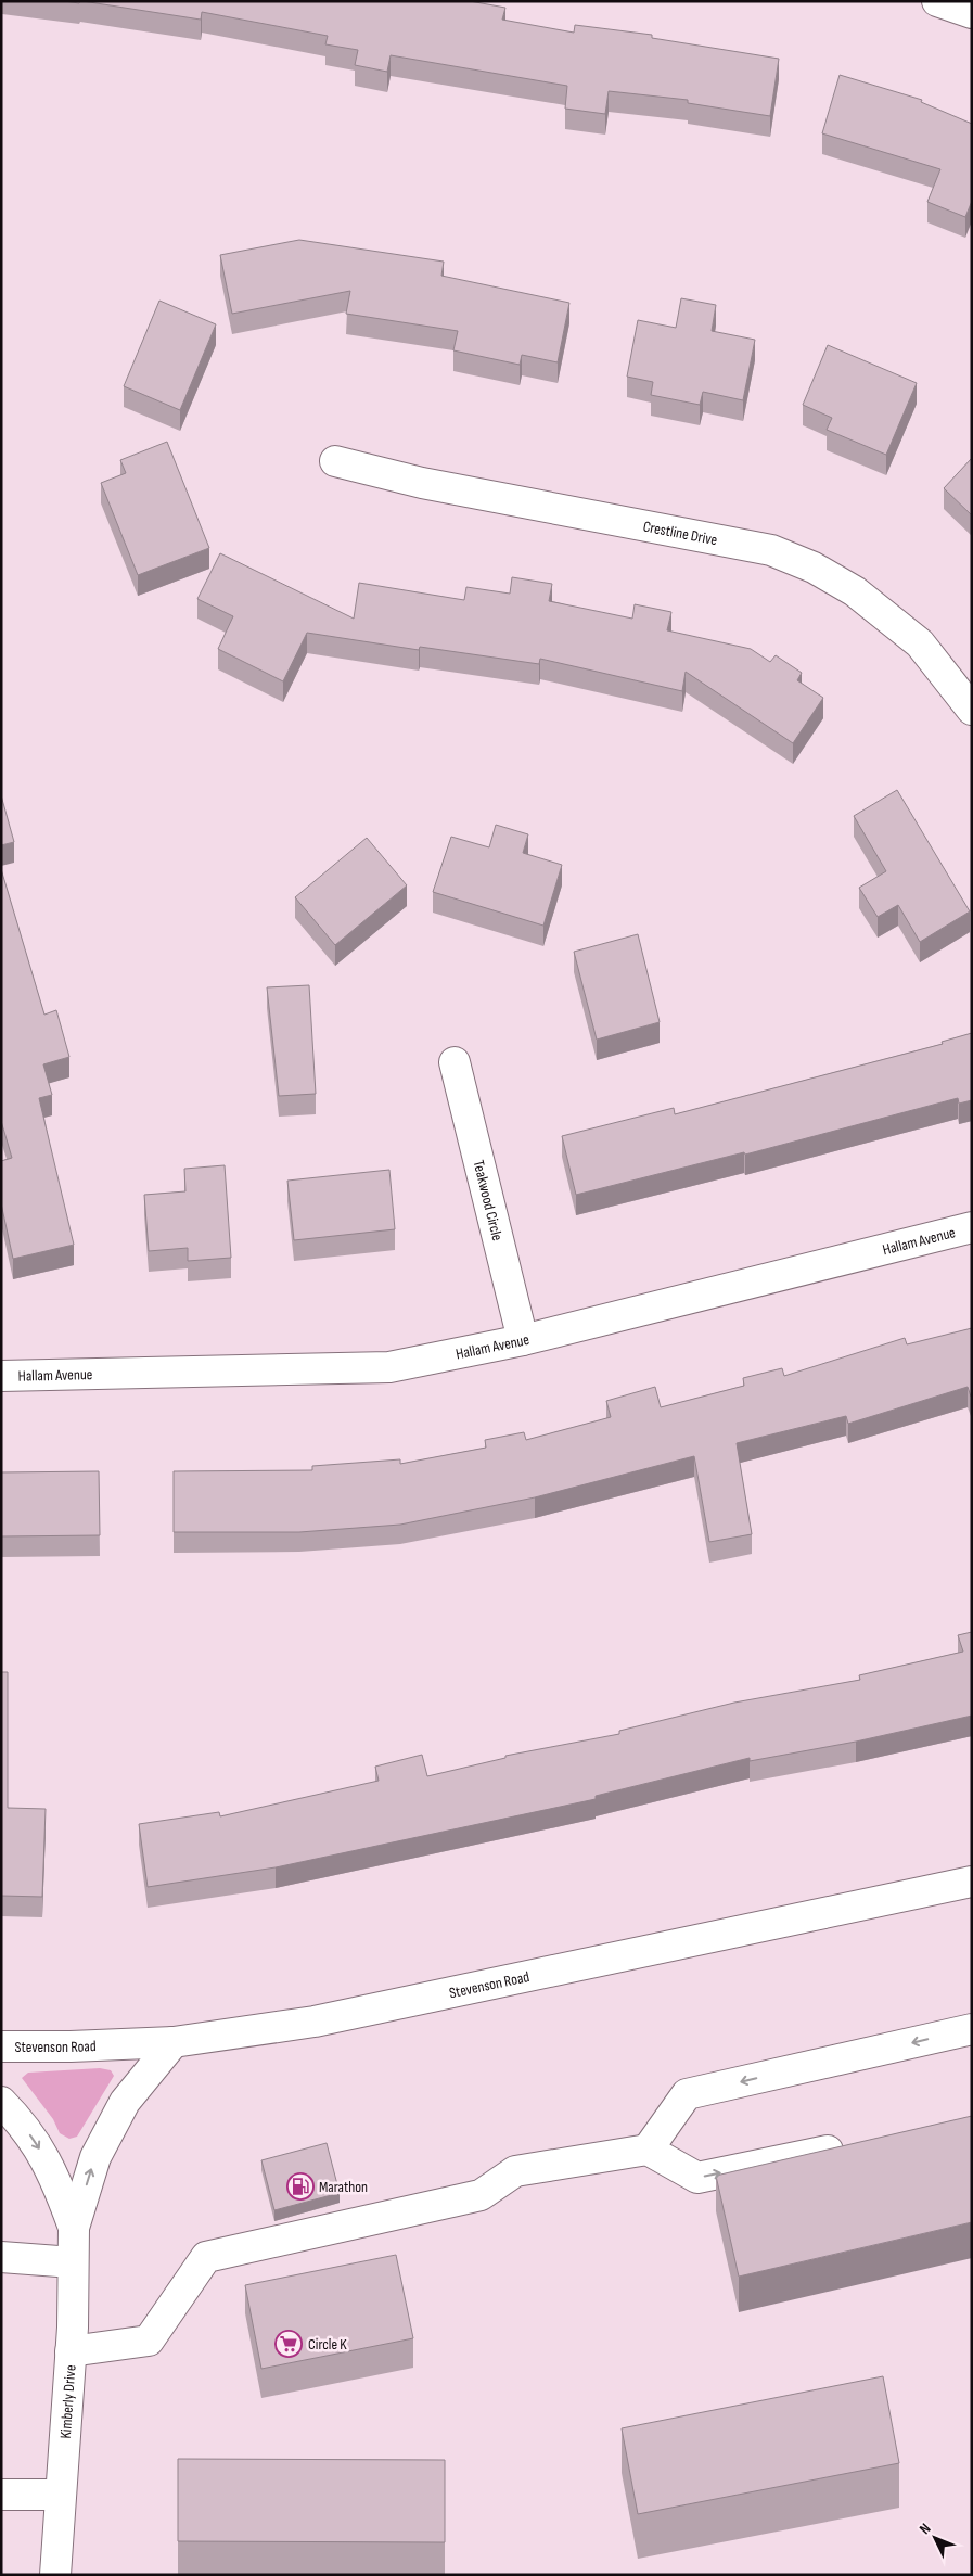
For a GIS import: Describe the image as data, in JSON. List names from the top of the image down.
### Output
{
  "streets": {
    "street": [
      "Crestline Drive",
      "Teakwood Circle",
      "Hallam Avenue",
      "Stevenson Road",
      "Kimberly Drive"
    ]
  },
  "crossings": [
    ["Teakwood Circle", "Hallam Avenue"],
    ["Stevenson Road", "Kimberly Drive"]
  ],
  "places": {
    "fuel station": ["Marathon"],
    "supermarket": ["Circle K"]
  },
  "north": "top left"
}
